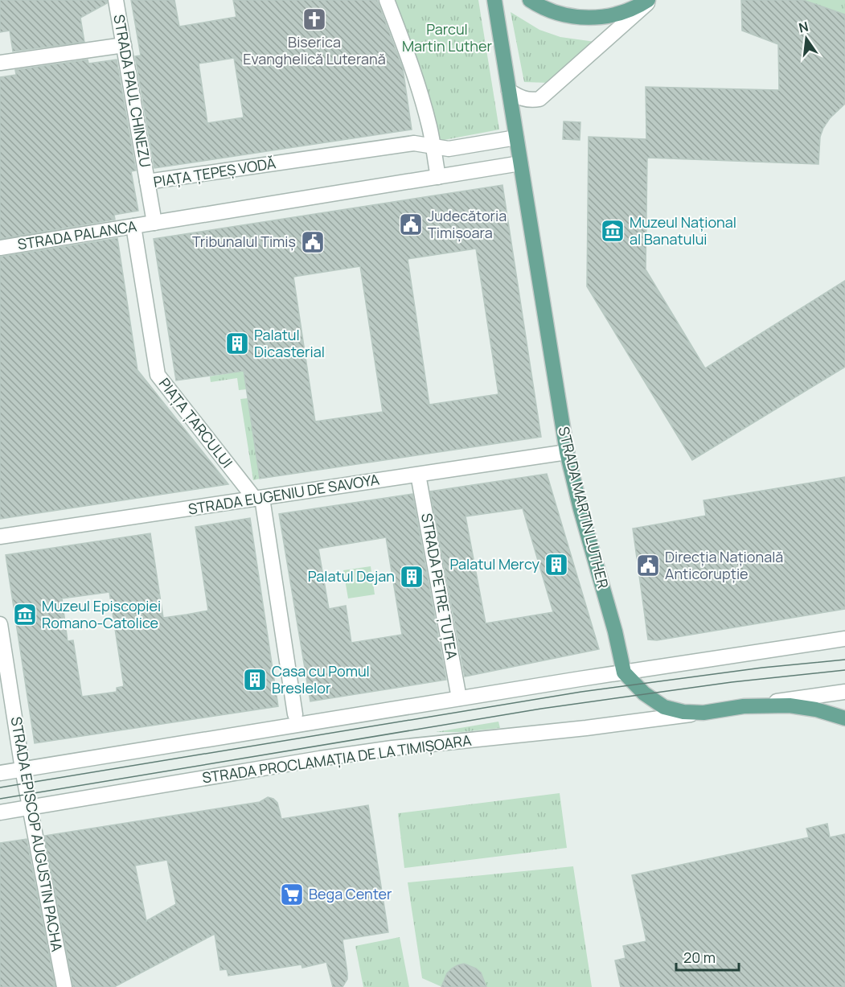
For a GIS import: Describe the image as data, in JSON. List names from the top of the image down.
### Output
{
  "streets": {
    "main road": ["STRADA MARTIN LUTHER"],
    "street": [
      "STRADA PAUL CHINEZU",
      "PIAȚA ȚEPEȘ VODĂ",
      "STRADA PALANCA",
      "PIAȚA ȚARCULUI",
      "STRADA EUGENIU DE SAVOYA",
      "STRADA PETRE ȚUȚEA",
      "STRADA PROCLAMAȚIA DE LA TIMIȘOARA",
      "STRADA EPISCOP AUGUSTIN PACHA"
    ]
  },
  "crossings": [
    ["STRADA PAUL CHINEZU", "PIAȚA ȚEPEȘ VODĂ"],
    ["PIAȚA ȚEPEȘ VODĂ", "STRADA PALANCA"],
    ["PIAȚA ȚEPEȘ VODĂ", "STRADA MARTIN LUTHER"],
    ["STRADA PALANCA", "PIAȚA ȚARCULUI"],
    ["PIAȚA ȚARCULUI", "STRADA EUGENIU DE SAVOYA"],
    ["STRADA EUGENIU DE SAVOYA", "STRADA MARTIN LUTHER"],
    ["STRADA EUGENIU DE SAVOYA", "STRADA PETRE ȚUȚEA"],
    ["STRADA PROCLAMAȚIA DE LA TIMIȘOARA", "STRADA EPISCOP AUGUSTIN PACHA"]
  ],
  "parks": ["Parcul Martin Luther"],
  "places": {
    "church": ["Biserica Evanghelică Luterană"],
    "public building": ["Judecătoria Timișoara", "Tribunalul Timiș", "Direcția Națională Anticorupție"],
    "museum": ["Muzeul Național al Banatului", "Muzeul Episcopiei Romano-Catolice"],
    "building": [
      "Palatul Dicasterial",
      "Palatul Mercy",
      "Palatul Dejan",
      "Casa cu Pomul Breslelor"
    ],
    "supermarket": ["Bega Center"]
  },
  "scale_bar": "20 m",
  "north": "top"
}
